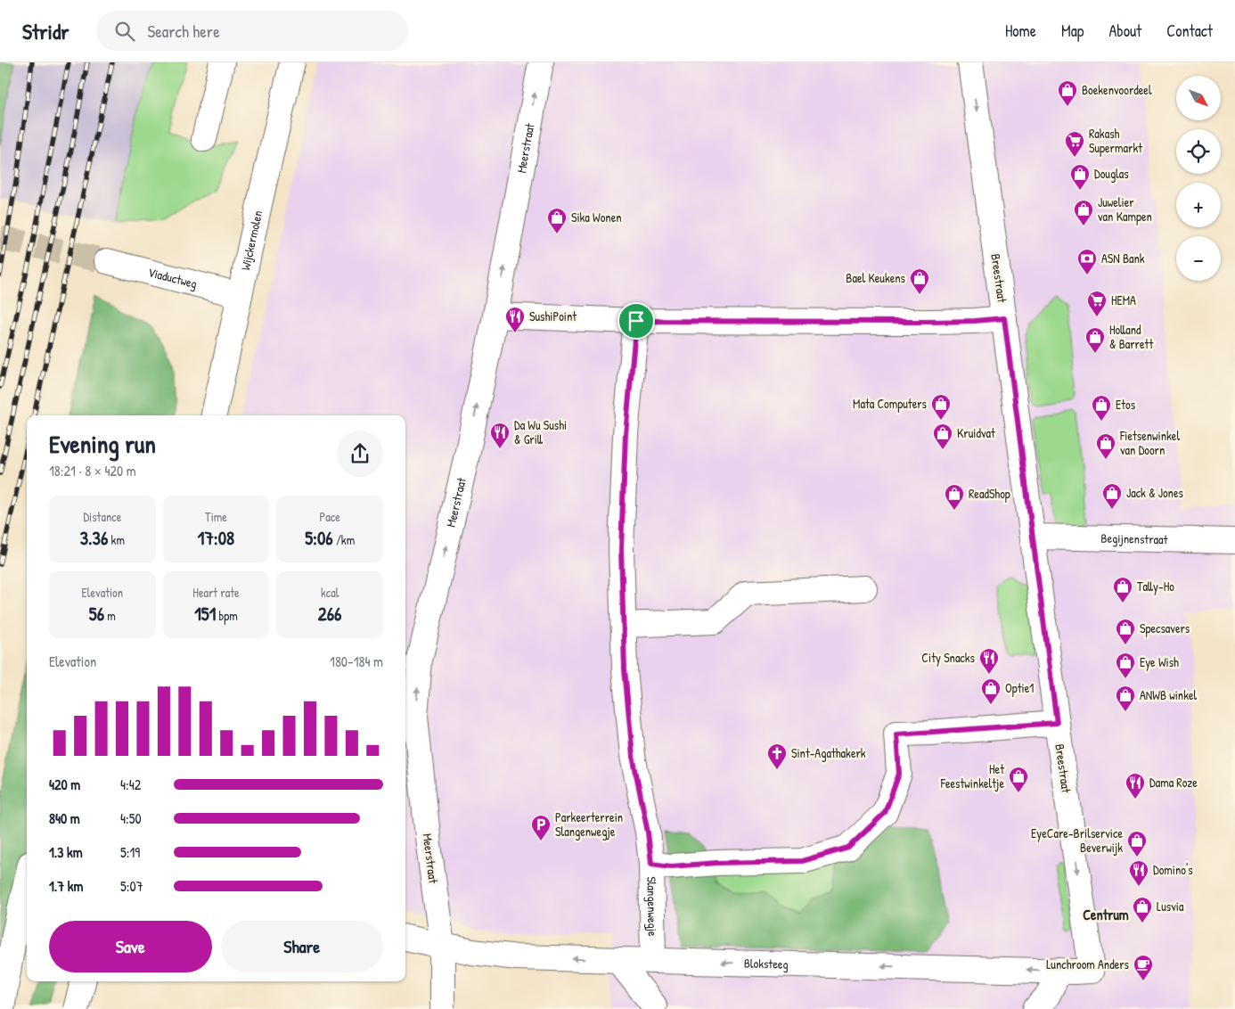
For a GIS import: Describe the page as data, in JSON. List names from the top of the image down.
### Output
{
  "streets": {
    "street": [
      "Meerstraat",
      "Wijckermolen",
      "Viaductweg",
      "Breestraat",
      "Begijnenstraat",
      "Slangenwegje",
      "Bloksteeg"
    ]
  },
  "crossings": [
    ["Meerstraat", "Bloksteeg"],
    ["Wijckermolen", "Viaductweg"],
    ["Breestraat", "Begijnenstraat"],
    ["Breestraat", "Bloksteeg"],
    ["Slangenwegje", "Bloksteeg"]
  ],
  "one_way": ["Meerstraat", "Breestraat", "Bloksteeg"],
  "districts": ["Centrum"],
  "places": {
    "shop": [
      "Boekenvoordeel",
      "Douglas",
      "Juwelier van Kampen",
      "Sika Wonen",
      "Bael Keukens",
      "Holland & Barrett",
      "Mata Computers",
      "Etos",
      "Kruidvat",
      "Fietsenwinkel van Doorn",
      "Jack & Jones",
      "ReadShop",
      "Tally-Ho",
      "Specsavers",
      "Eye Wish",
      "Optie1",
      "ANWB winkel",
      "Het Feestwinkeltje",
      "EyeCare-Brilservice Beverwijk",
      "Lusvia"
    ],
    "supermarket": ["Rakash Supermarkt", "HEMA"],
    "bank": ["ASN Bank"],
    "restaurant": [
      "SushiPoint",
      "Da Wu Sushi & Grill",
      "City Snacks",
      "Dama Roze",
      "Domino's"
    ],
    "church": ["Sint-Agathakerk"],
    "parking": ["Parkeerterrein Slangenwegje"],
    "cafe": ["Lunchroom Anders"]
  },
  "north": "bottom right",
  "page": {
    "header": "Stridr",
    "search": "Search here",
    "nav": [
      "Home",
      "Map",
      "About",
      "Contact"
    ],
    "map_buttons": ["+", "−"],
    "heading": ["Evening run", "18:21 · 8 × 420 m"],
    "stats": [
      ["Distance", "3.36 km"],
      ["Time", "17:08"],
      ["Pace", "5:06 /km"],
      ["Elevation", "56 m"],
      ["Heart rate", "151 bpm"],
      ["kcal", "266"]
    ],
    "chart": ["Elevation", "180–184 m"],
    "list": [
      {
        "name": "420 m",
        "note": "4:42"
      },
      {
        "name": "840 m",
        "note": "4:50"
      },
      {
        "name": "1.3 km",
        "note": "5:19"
      },
      {
        "name": "1.7 km",
        "note": "5:07"
      }
    ],
    "buttons": ["Save", "Share"]
  }
}
